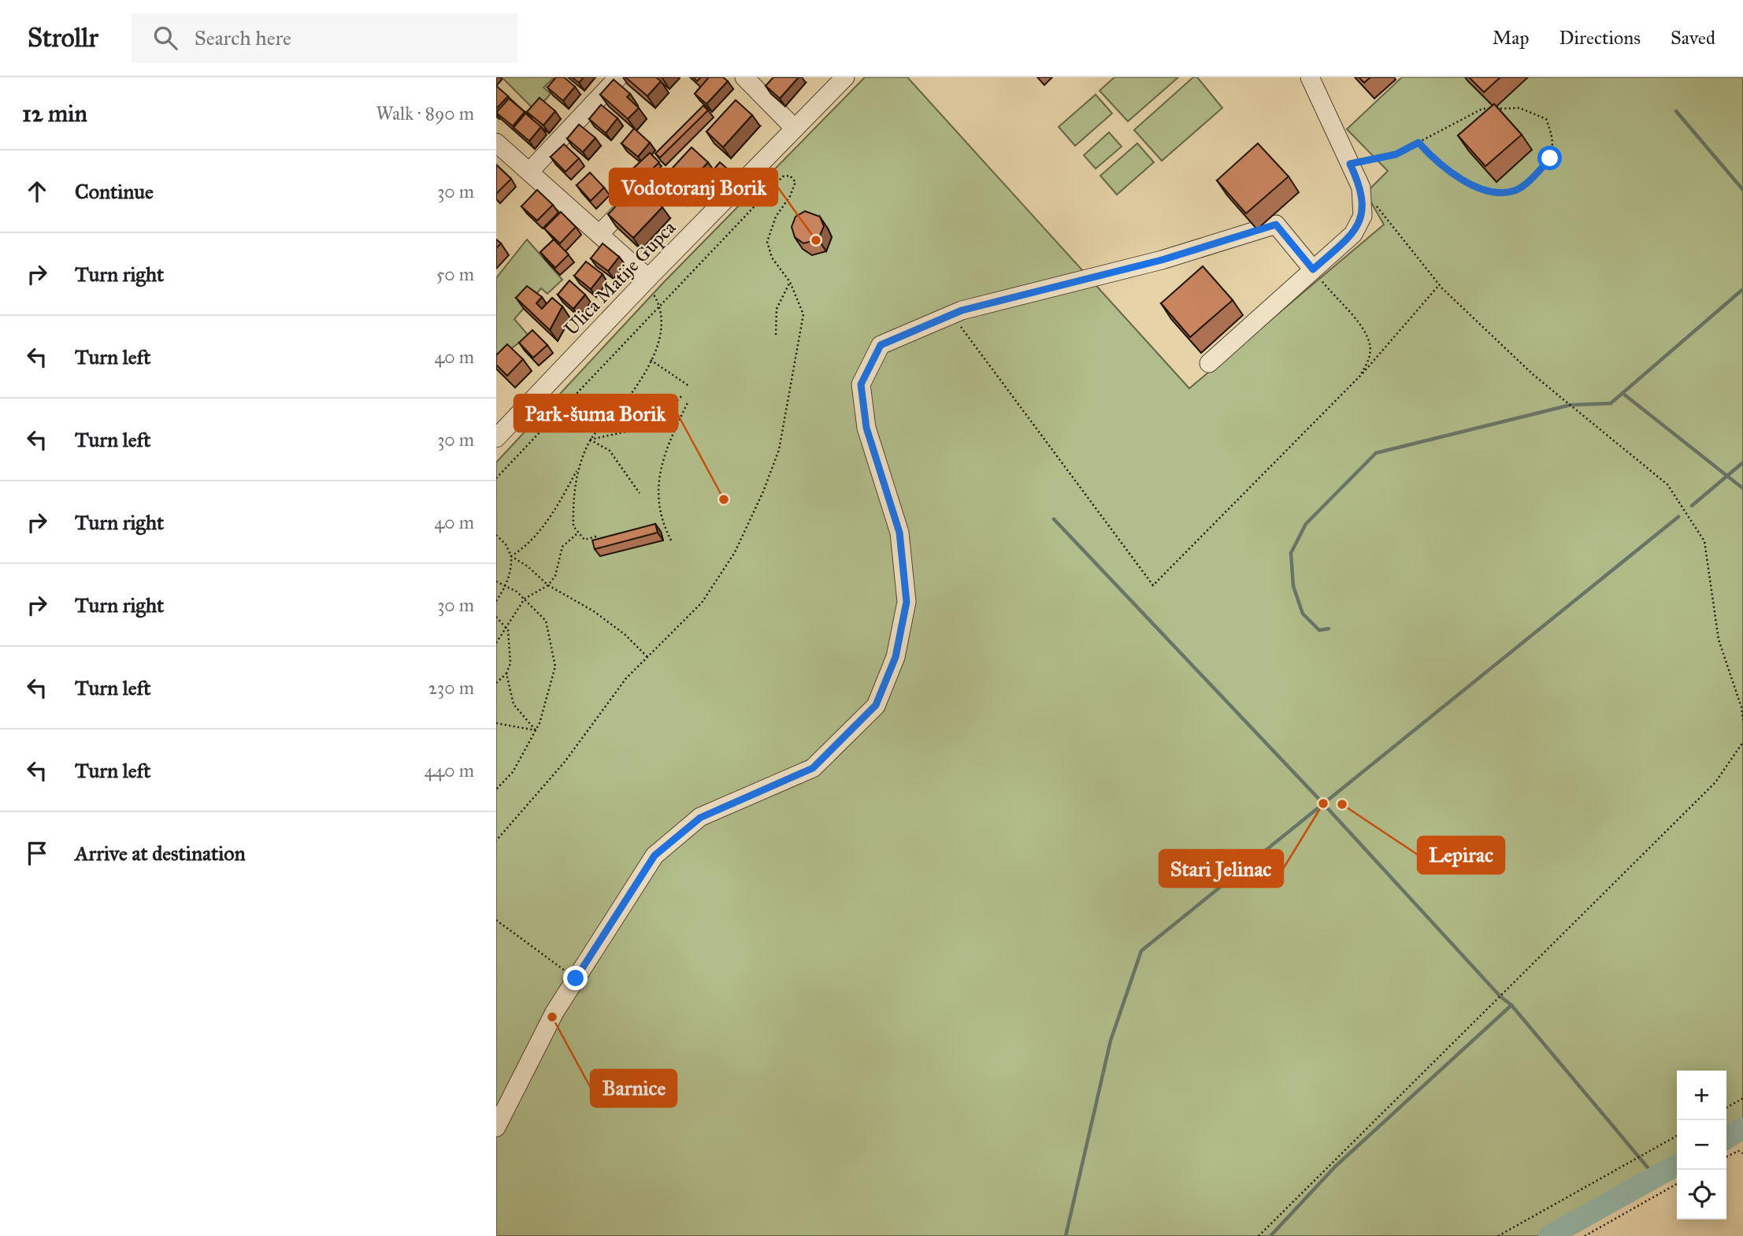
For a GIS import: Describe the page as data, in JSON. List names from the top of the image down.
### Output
{
  "streets": {
    "street": ["Ulica Matije Gupca"]
  },
  "places": [
    "Vodotoranj Borik",
    "Park-šuma Borik",
    "Stari Jelinac",
    "Lepirac",
    "Barnice"
  ],
  "page": {
    "header": "Strollr",
    "search": "Search here",
    "nav": ["Map", "Directions", "Saved"],
    "heading": ["12 min", "Walk · 890 m"],
    "list": [
      ["Continue", "30 m"],
      ["Turn right", "50 m"],
      ["Turn left", "40 m"],
      ["Turn left", "30 m"],
      ["Turn right", "40 m"],
      ["Turn right", "30 m"],
      ["Turn left", "230 m"],
      ["Turn left", "440 m"],
      "Arrive at destination"
    ],
    "map_buttons": ["+", "−"]
  }
}
